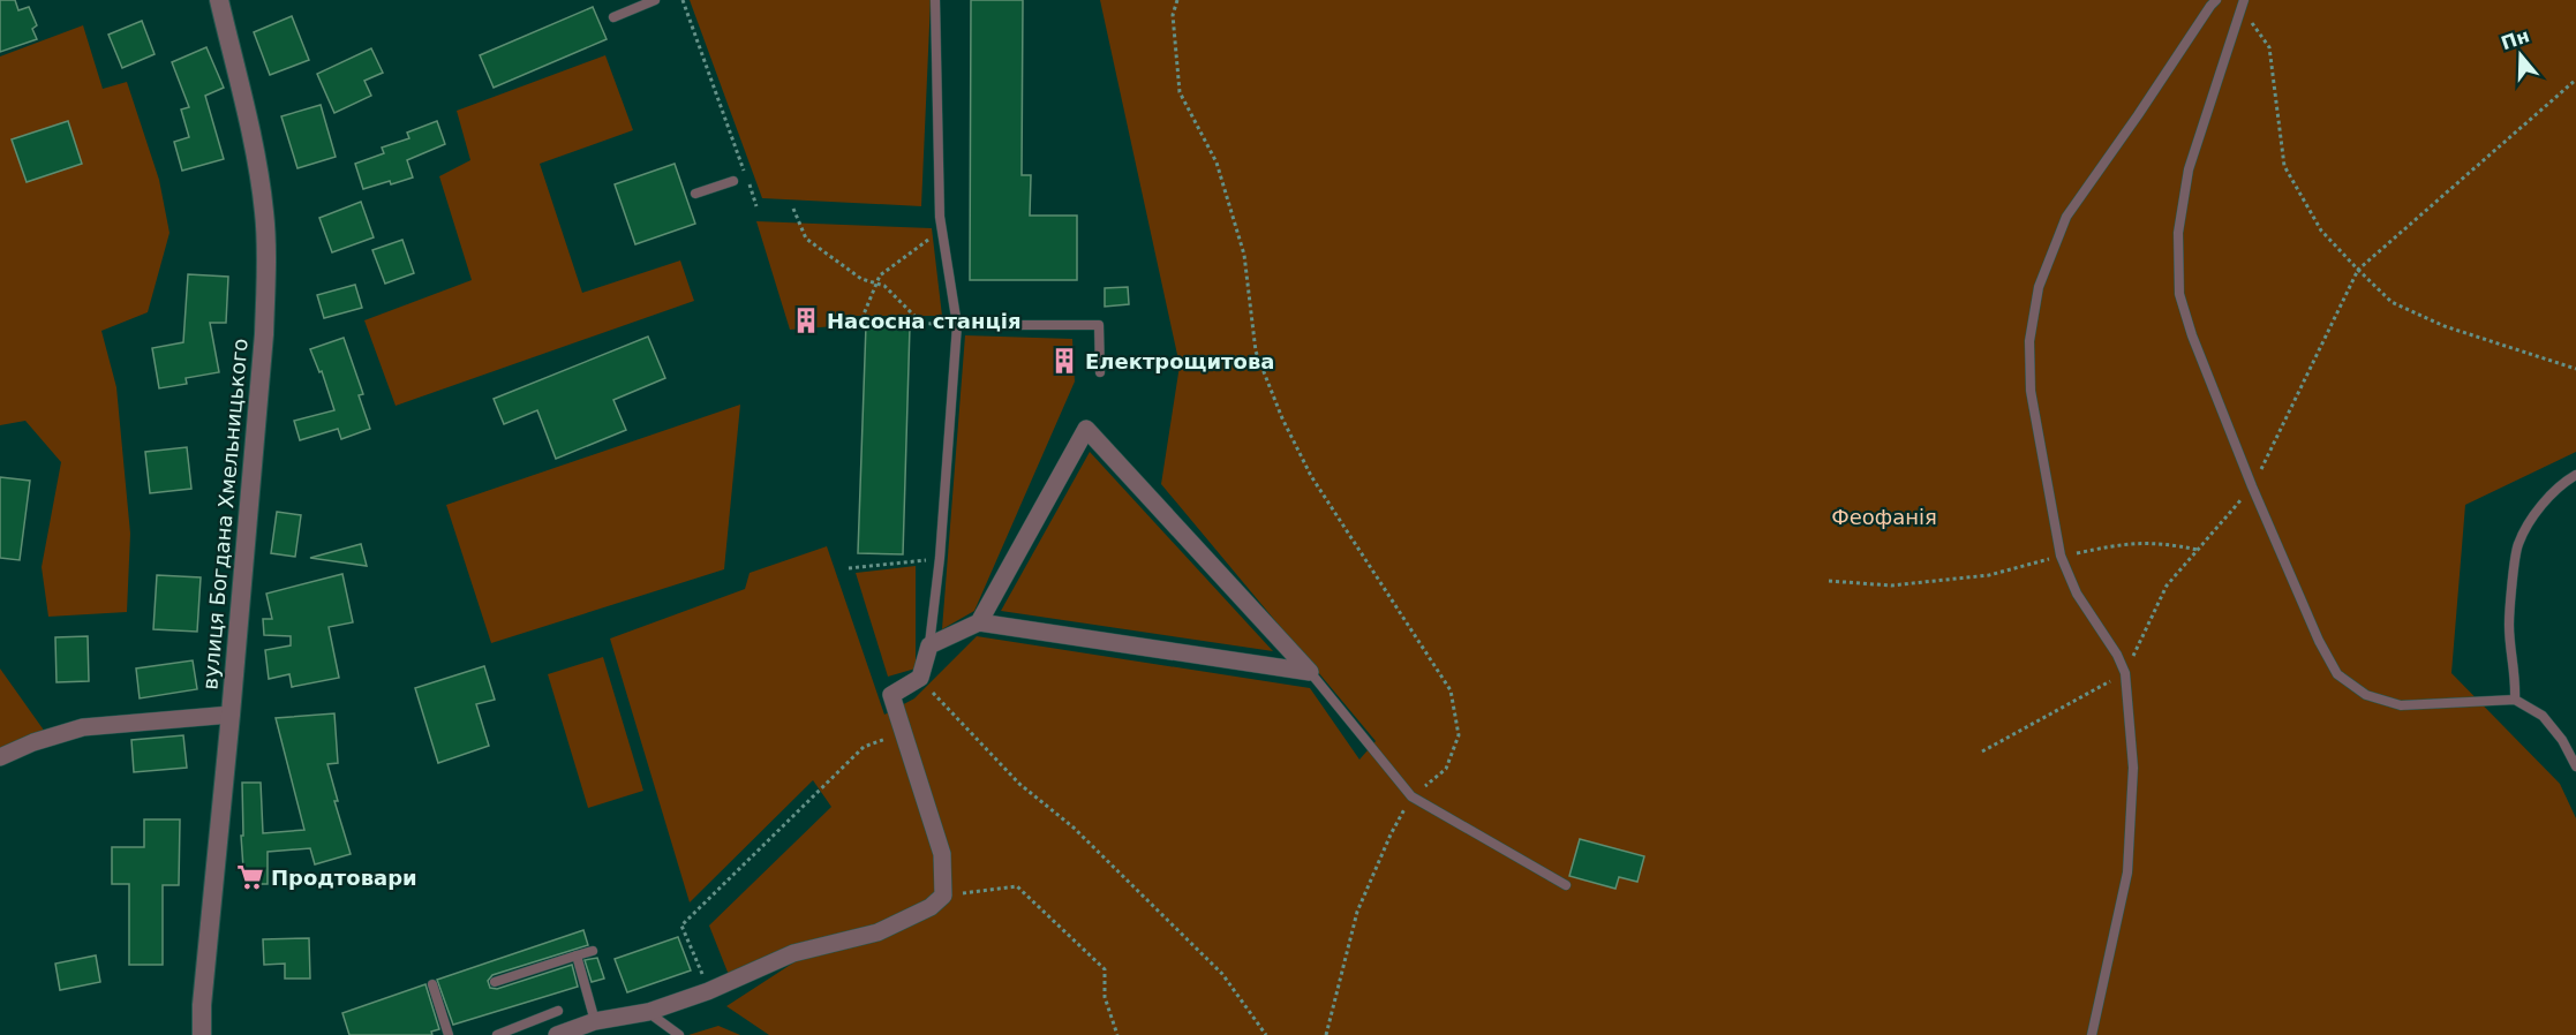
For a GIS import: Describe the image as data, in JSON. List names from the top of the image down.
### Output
{
  "streets": {
    "street": ["вулиця Богдана Хмельницького"]
  },
  "parks": ["Феофанія"],
  "places": {
    "building": ["Насосна станція", "Електрощитова"],
    "supermarket": ["Продтовари"]
  },
  "north": "top"
}
